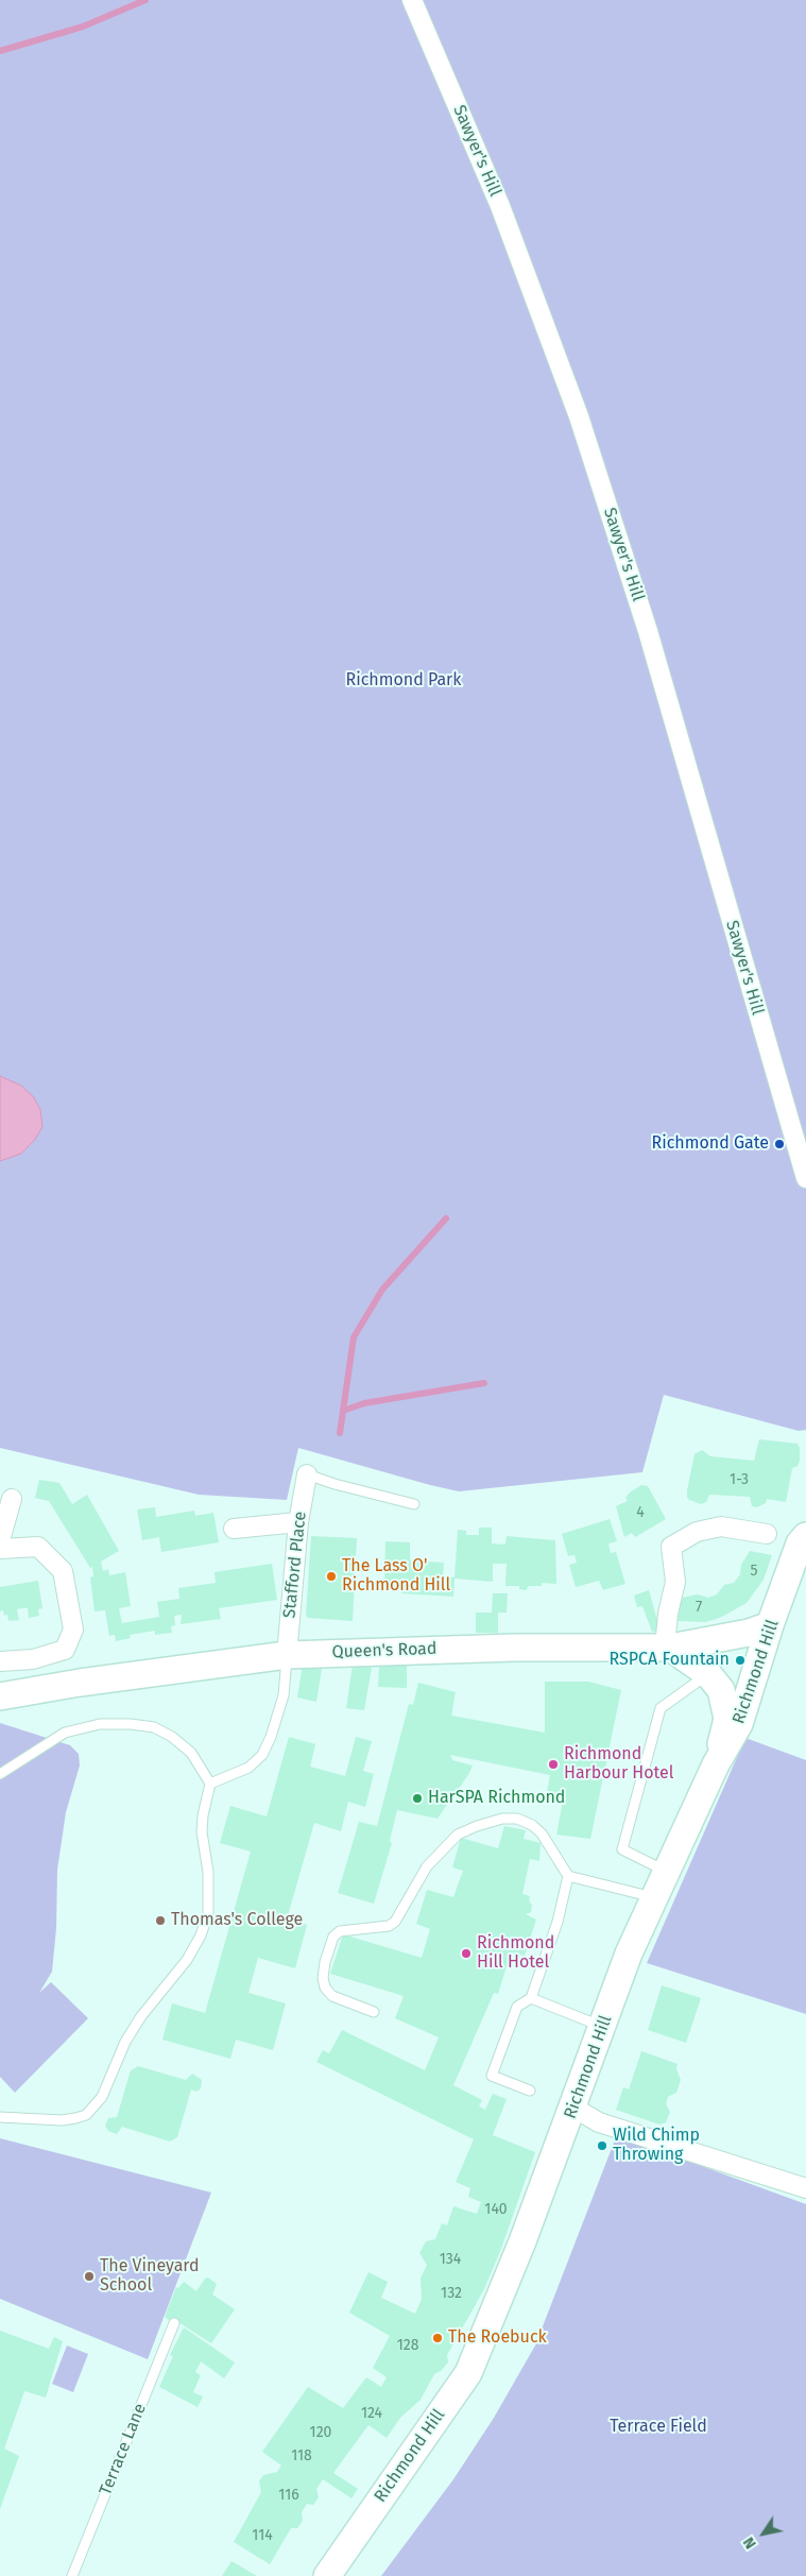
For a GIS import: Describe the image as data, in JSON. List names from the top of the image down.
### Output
{
  "streets": {
    "main road": ["Queen's Road", "Richmond Hill"],
    "street": ["Sawyer's Hill", "Stafford Place"],
    "lane": ["Terrace Lane"]
  },
  "crossings": [
    ["Stafford Place", "Queen's Road"],
    ["Queen's Road", "Richmond Hill"]
  ],
  "parks": ["Richmond Park", "Terrace Field"],
  "places": [
    "Richmond Gate",
    "The Lass O' Richmond Hill",
    "RSPCA Fountain",
    "Richmond Harbour Hotel",
    "HarSPA Richmond",
    "Thomas's College",
    "Richmond Hill Hotel",
    "Wild Chimp Throwing",
    "The Vineyard School",
    "The Roebuck"
  ],
  "house_numbers": [
    "1-3",
    "4",
    "5",
    "7",
    "140",
    "134",
    "132",
    "128",
    "124",
    "120",
    "118",
    "116",
    "114"
  ],
  "north": "bottom left"
}
